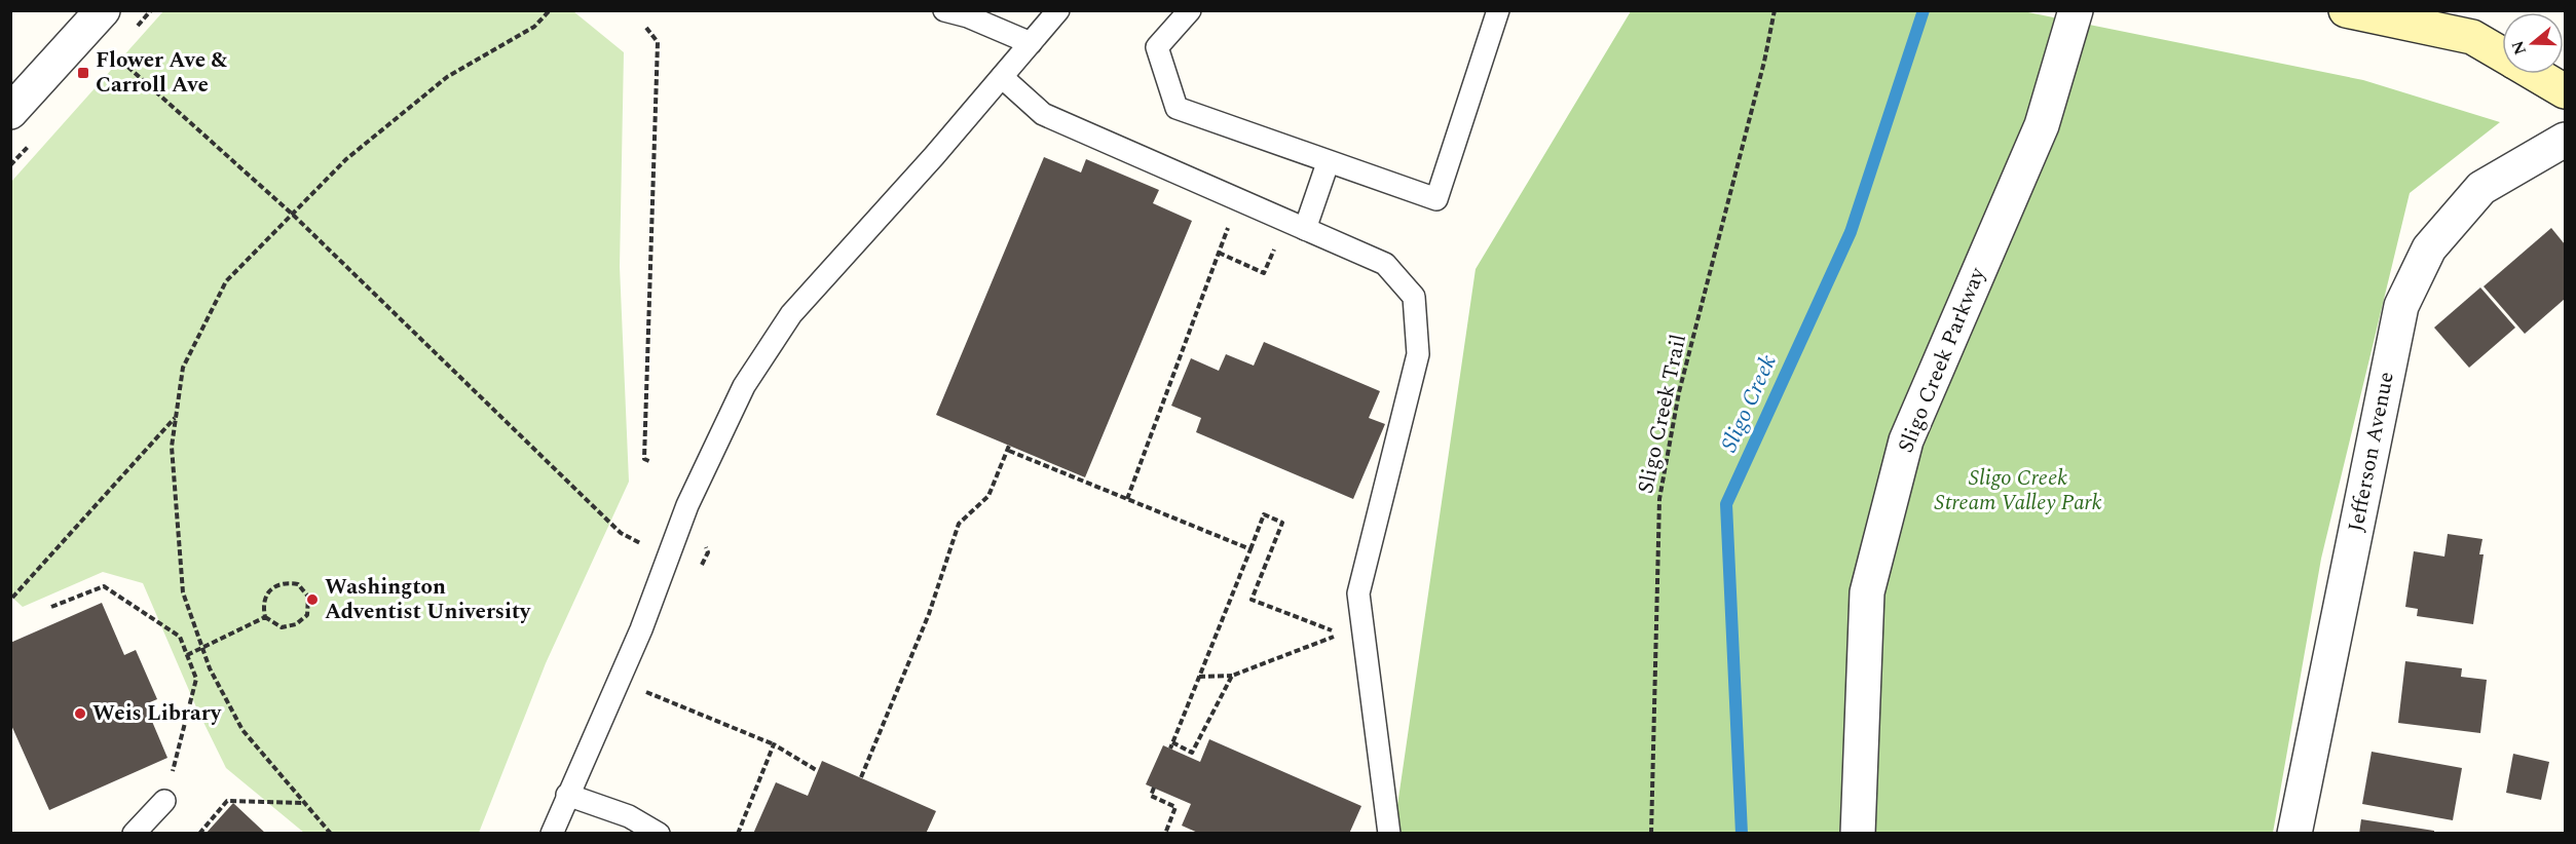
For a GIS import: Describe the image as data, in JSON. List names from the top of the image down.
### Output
{
  "streets": {
    "street": ["Sligo Creek Parkway", "Jefferson Avenue"],
    "path": ["Sligo Creek Trail"]
  },
  "water": ["Sligo Creek"],
  "parks": ["Sligo Creek Stream Valley Park"],
  "places": {
    "transit": ["Flower Ave & Carroll Ave"],
    "other": ["Washington Adventist University", "Weis Library"]
  },
  "north": "left"
}
